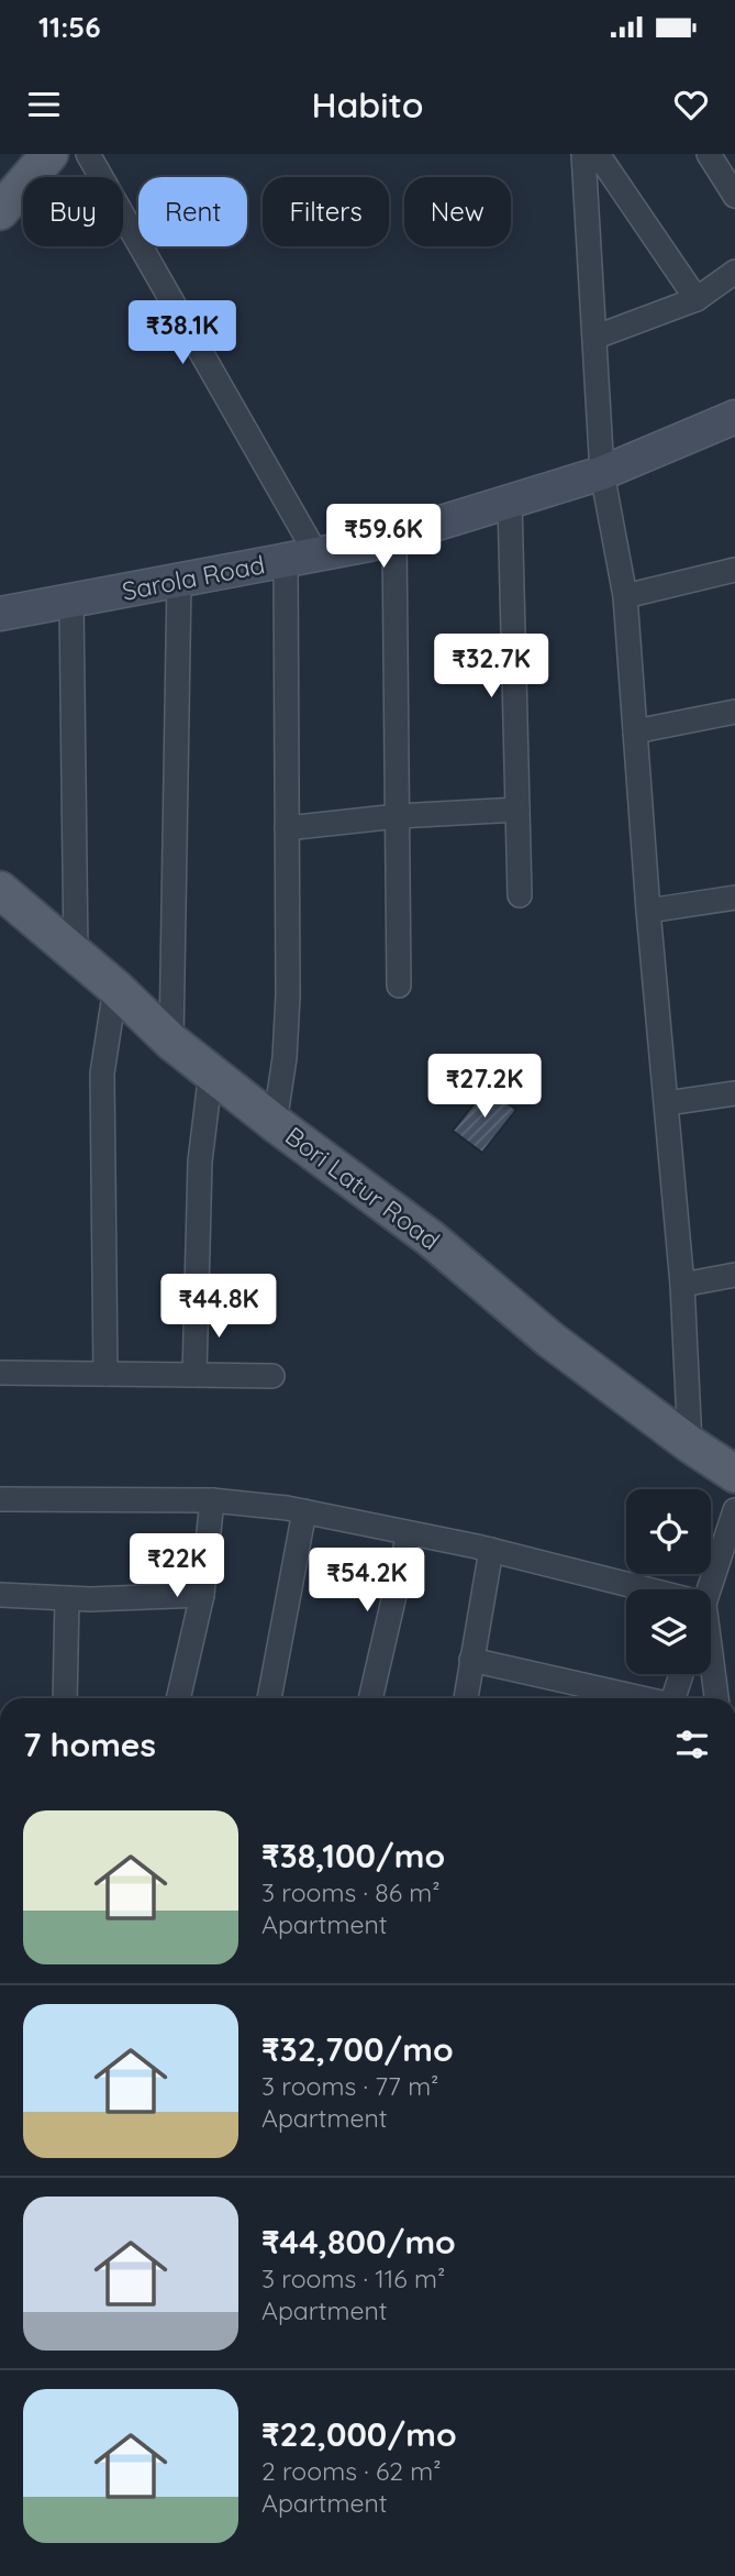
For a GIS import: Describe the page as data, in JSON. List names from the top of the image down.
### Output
{
  "streets": {
    "main road": ["Sarola Road", "Bori Latur Road"]
  },
  "page": {
    "status": "11:56",
    "header": "Habito",
    "chip": [
      "Buy",
      "Rent",
      "Filters",
      "New"
    ],
    "price": [
      "₹38.1K",
      "₹59.6K",
      "₹32.7K",
      "₹27.2K",
      "₹44.8K",
      "₹22K",
      "₹54.2K"
    ],
    "heading": "7 homes",
    "list": [
      {
        "name": "₹38,100/mo",
        "note": "3 rooms · 86 m² · Apartment"
      },
      {
        "name": "₹32,700/mo",
        "note": "3 rooms · 77 m² · Apartment"
      },
      {
        "name": "₹44,800/mo",
        "note": "3 rooms · 116 m² · Apartment"
      },
      {
        "name": "₹22,000/mo",
        "note": "2 rooms · 62 m² · Apartment"
      }
    ]
  }
}
